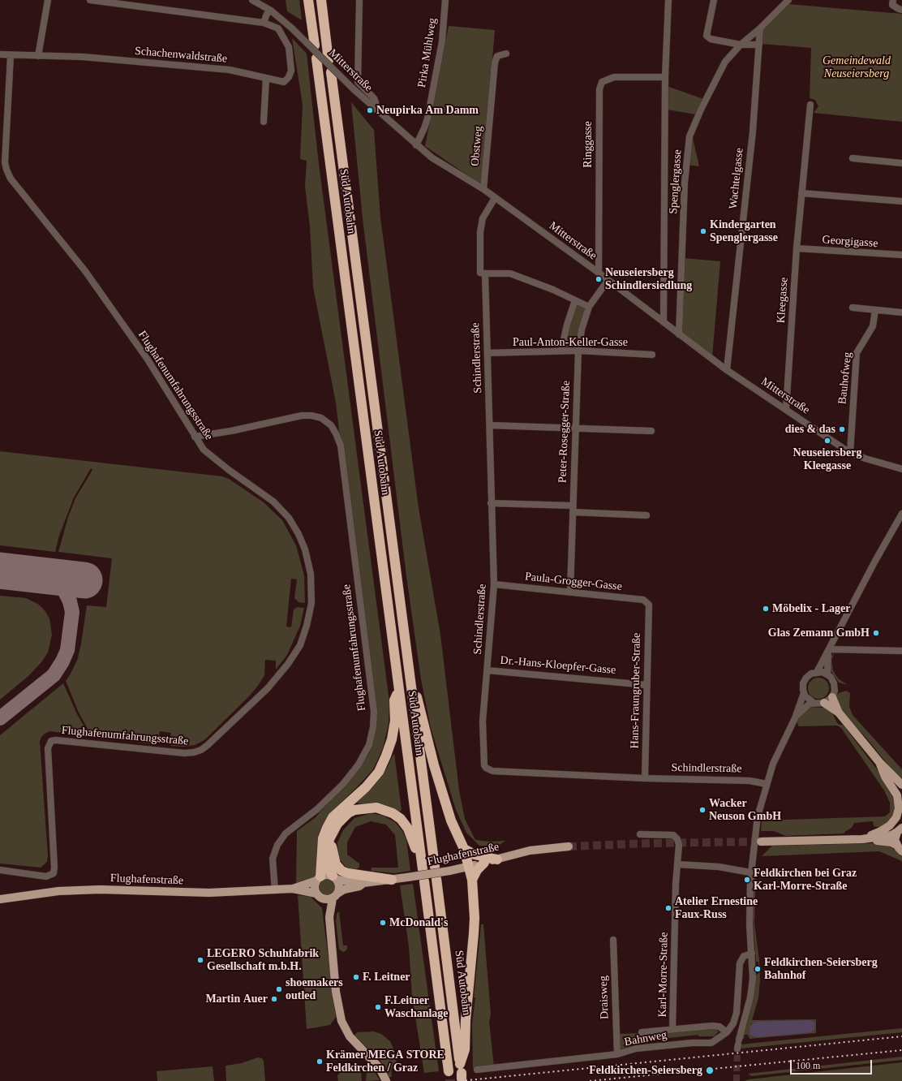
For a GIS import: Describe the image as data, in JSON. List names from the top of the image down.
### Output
{
  "streets": {
    "highway": ["Süd Autobahn"],
    "main road": ["Flughafenstraße"],
    "street": [
      "Pirka Mühlweg",
      "Schachenwaldstraße",
      "Mitterstraße",
      "Ringgasse",
      "Obstweg",
      "Wachtelgasse",
      "Spenglergasse",
      "Georgigasse",
      "Kleegasse",
      "Paul-Anton-Keller-Gasse",
      "Schindlerstraße",
      "Bauhofweg",
      "Flughafenumfahrungsstraße",
      "Peter-Rosegger-Straße",
      "Paula-Grogger-Gasse",
      "Dr.-Hans-Kloepfer-Gasse",
      "Hans-Fraungruber-Straße",
      "Karl-Morre-Straße",
      "Draisweg",
      "Bahnweg"
    ]
  },
  "crossings": [
    ["Pirka Mühlweg", "Mitterstraße"],
    ["Schachenwaldstraße", "Flughafenumfahrungsstraße"],
    ["Mitterstraße", "Ringgasse"],
    ["Mitterstraße", "Obstweg"],
    ["Mitterstraße", "Wachtelgasse"],
    ["Mitterstraße", "Spenglergasse"],
    ["Mitterstraße", "Kleegasse"],
    ["Mitterstraße", "Schindlerstraße"],
    ["Mitterstraße", "Bauhofweg"],
    ["Mitterstraße", "Peter-Rosegger-Straße"],
    ["Wachtelgasse", "Spenglergasse"],
    ["Georgigasse", "Kleegasse"],
    ["Paul-Anton-Keller-Gasse", "Schindlerstraße"],
    ["Paul-Anton-Keller-Gasse", "Peter-Rosegger-Straße"],
    ["Schindlerstraße", "Paula-Grogger-Gasse"],
    ["Schindlerstraße", "Dr.-Hans-Kloepfer-Gasse"],
    ["Schindlerstraße", "Hans-Fraungruber-Straße"],
    ["Flughafenumfahrungsstraße", "Flughafenstraße"],
    ["Peter-Rosegger-Straße", "Paula-Grogger-Gasse"],
    ["Paula-Grogger-Gasse", "Hans-Fraungruber-Straße"],
    ["Dr.-Hans-Kloepfer-Gasse", "Hans-Fraungruber-Straße"],
    ["Karl-Morre-Straße", "Bahnweg"],
    ["Draisweg", "Bahnweg"]
  ],
  "parks": ["Gemeindewald Neuseiersberg"],
  "places": [
    "Neupirka Am Damm",
    "Kindergarten Spenglergasse",
    "Neuseiersberg Schindlersiedlung",
    "dies & das",
    "Neuseiersberg Kleegasse",
    "Möbelix - Lager",
    "Glas Zemann GmbH",
    "Wacker Neuson GmbH",
    "Feldkirchen bei Graz Karl-Morre-Straße",
    "Atelier Ernestine Faux-Russ",
    "McDonald's",
    "LEGERO Schuhfabrik Gesellschaft m.b.H.",
    "Feldkirchen-Seiersberg Bahnhof",
    "F. Leitner",
    "shoemakers outled",
    "Martin Auer",
    "F.Leitner Waschanlage",
    "Krämer MEGA STORE Feldkirchen / Graz",
    "Feldkirchen-Seiersberg"
  ],
  "scale_bar": "100 m"
}
